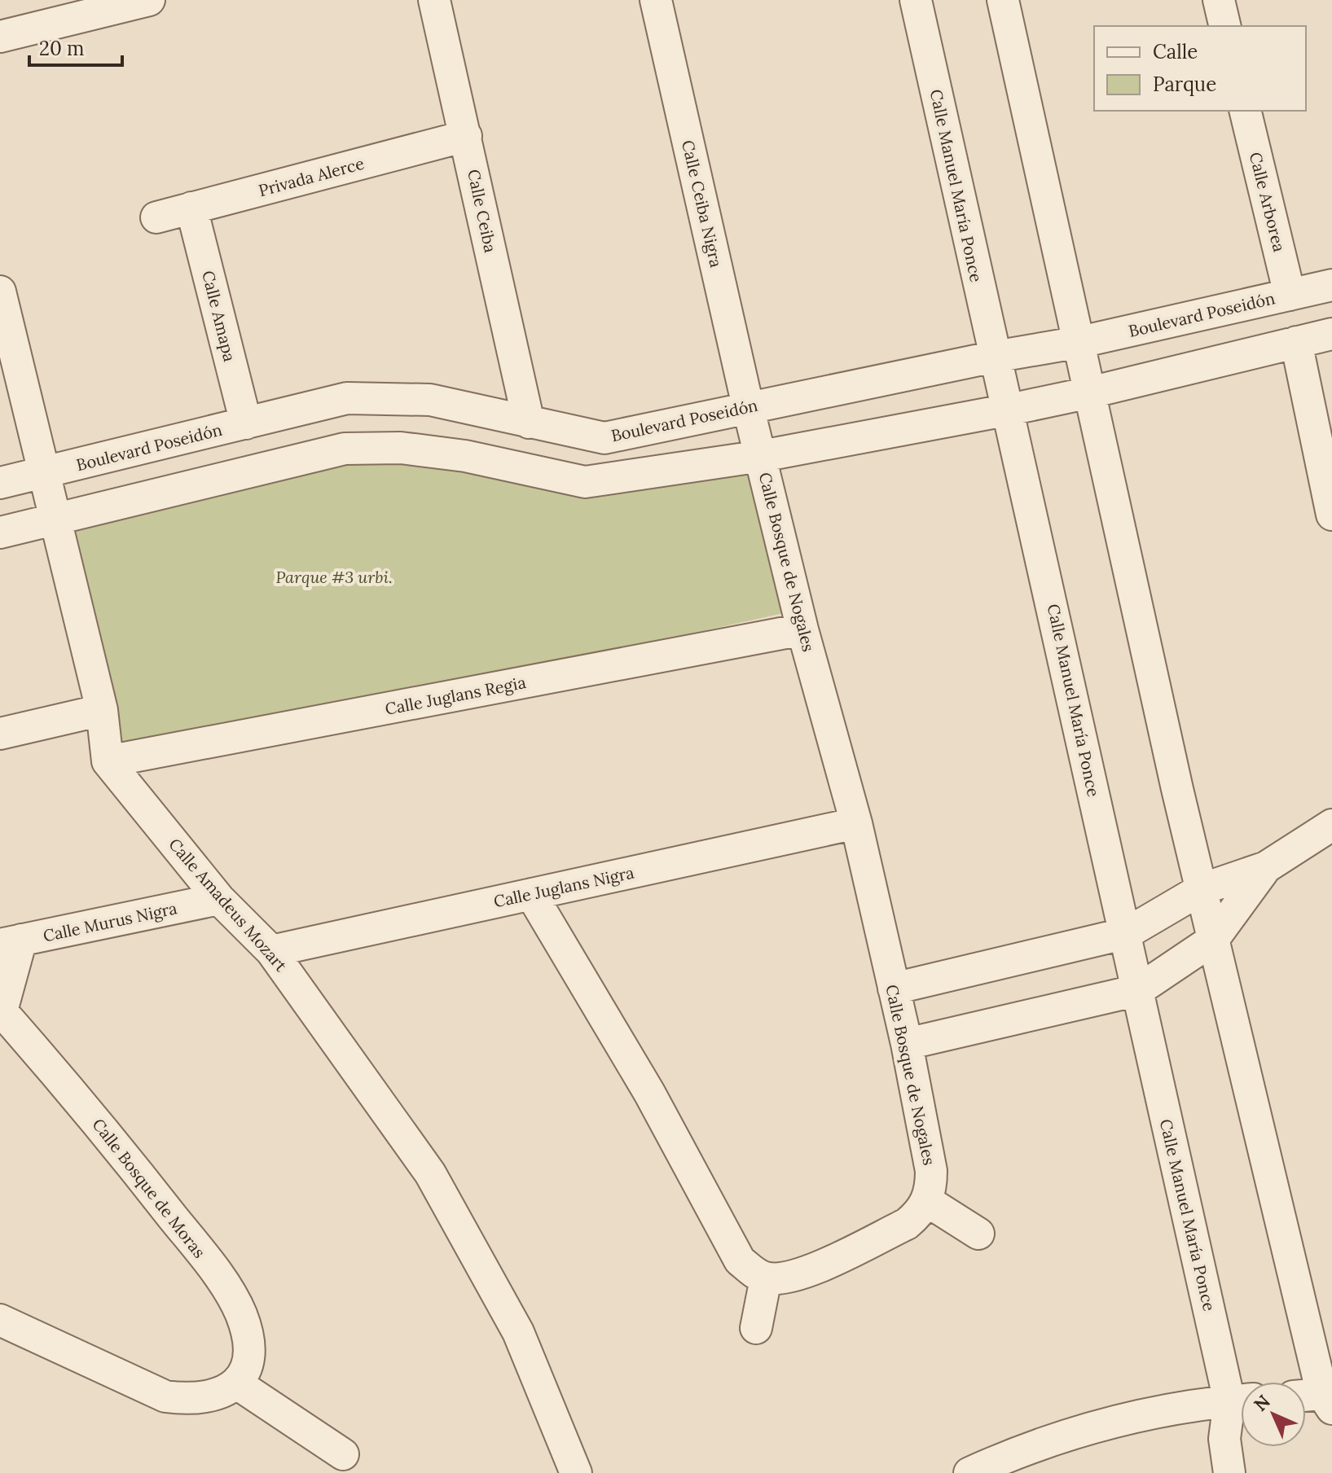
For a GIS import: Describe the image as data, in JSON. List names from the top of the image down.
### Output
{
  "streets": {
    "street": [
      "Privada Alerce",
      "Calle Manuel María Ponce",
      "Calle Arborea",
      "Calle Ceiba Nigra",
      "Calle Ceiba",
      "Boulevard Poseidón",
      "Calle Amapa",
      "Calle Bosque de Nogales",
      "Calle Juglans Regia",
      "Calle Juglans Nigra",
      "Calle Amadeus Mozart",
      "Calle Murus Nigra",
      "Calle Bosque de Moras"
    ]
  },
  "crossings": [
    ["Privada Alerce", "Calle Ceiba"],
    ["Privada Alerce", "Calle Amapa"],
    ["Calle Manuel María Ponce", "Boulevard Poseidón"],
    ["Calle Arborea", "Boulevard Poseidón"],
    ["Calle Ceiba Nigra", "Boulevard Poseidón"],
    ["Calle Ceiba Nigra", "Calle Bosque de Nogales"],
    ["Calle Ceiba", "Boulevard Poseidón"],
    ["Boulevard Poseidón", "Calle Amapa"],
    ["Boulevard Poseidón", "Calle Bosque de Nogales"],
    ["Calle Bosque de Nogales", "Calle Juglans Regia"],
    ["Calle Bosque de Nogales", "Calle Juglans Nigra"],
    ["Calle Juglans Regia", "Calle Amadeus Mozart"],
    ["Calle Juglans Nigra", "Calle Amadeus Mozart"],
    ["Calle Amadeus Mozart", "Calle Murus Nigra"]
  ],
  "parks": ["Parque #3 urbi."],
  "legend": ["Calle", "Parque"],
  "scale_bar": "20 m",
  "north": "top left"
}
